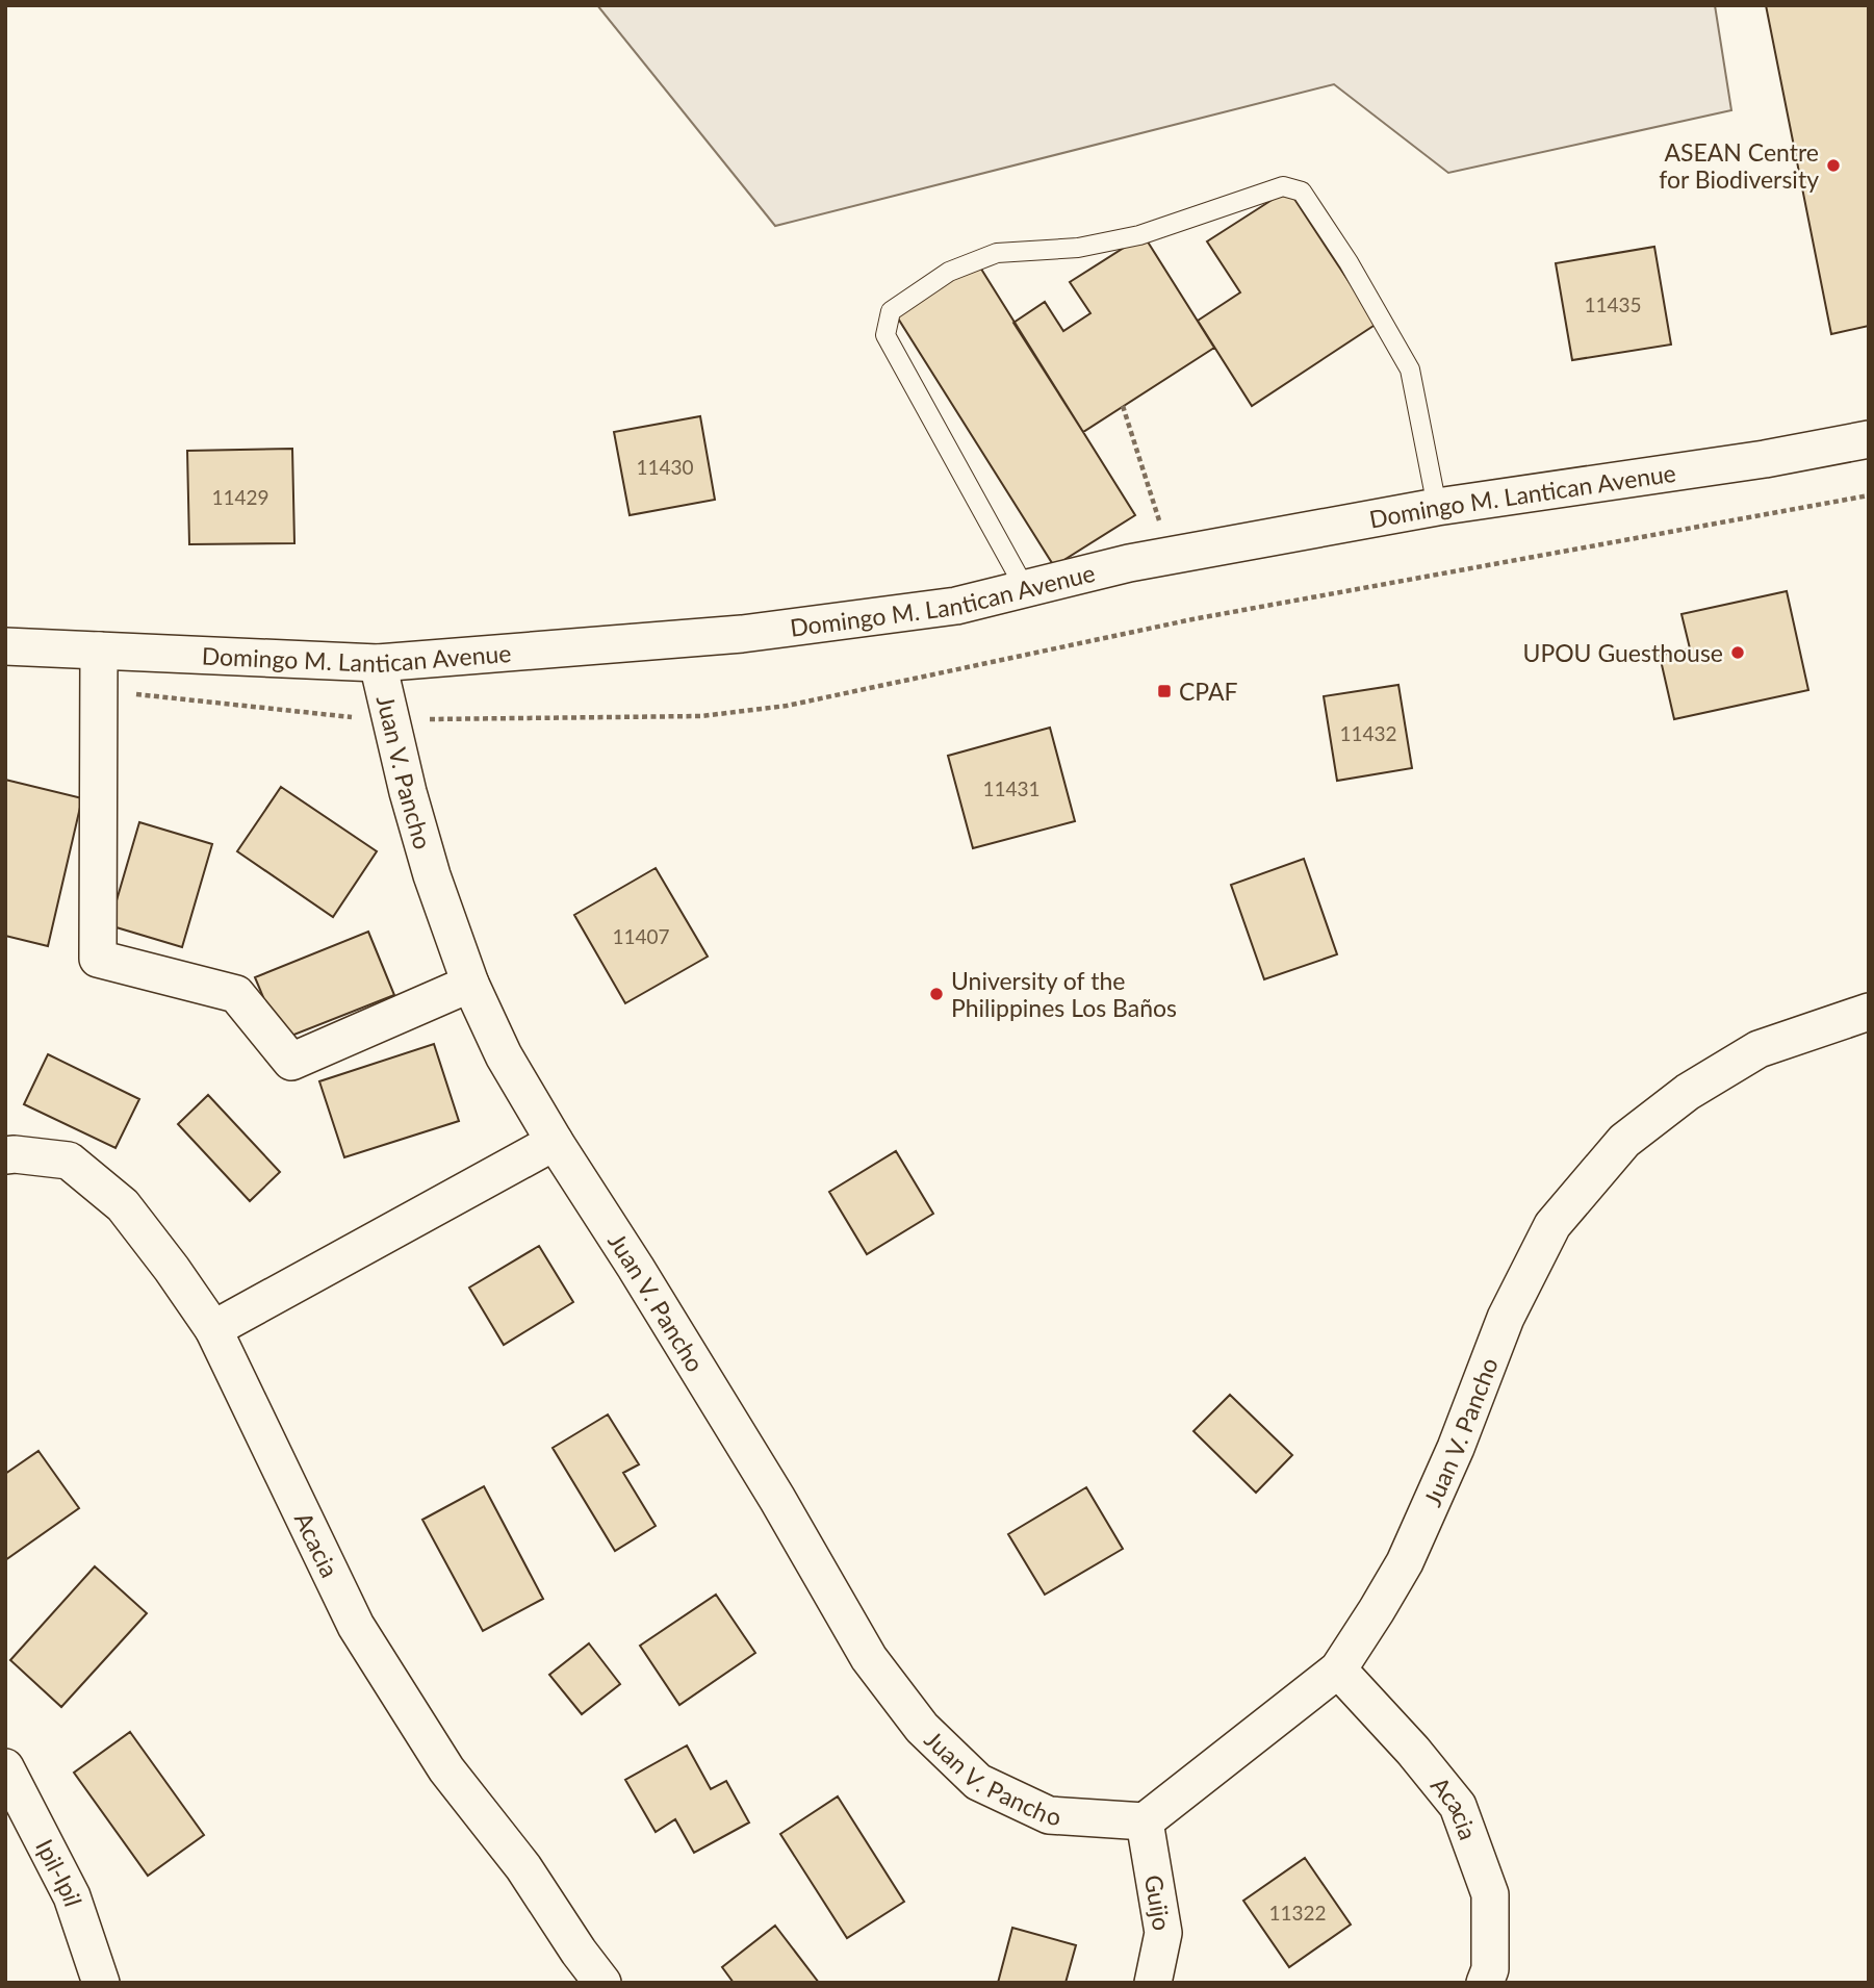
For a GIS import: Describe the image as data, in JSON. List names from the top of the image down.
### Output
{
  "streets": {
    "street": [
      "Domingo M. Lantican Avenue",
      "Juan V. Pancho",
      "Acacia",
      "Ipil-Ipil",
      "Guijo"
    ]
  },
  "crossings": [
    ["Domingo M. Lantican Avenue", "Juan V. Pancho"],
    ["Juan V. Pancho", "Acacia"],
    ["Juan V. Pancho", "Guijo"]
  ],
  "places": {
    "other": ["ASEAN Centre for Biodiversity", "UPOU Guesthouse", "University of the Philippines Los Baños"],
    "transit": ["CPAF"]
  },
  "house_numbers": [
    "11435",
    "11430",
    "11429",
    "11432",
    "11431",
    "11407",
    "11322"
  ]
}
